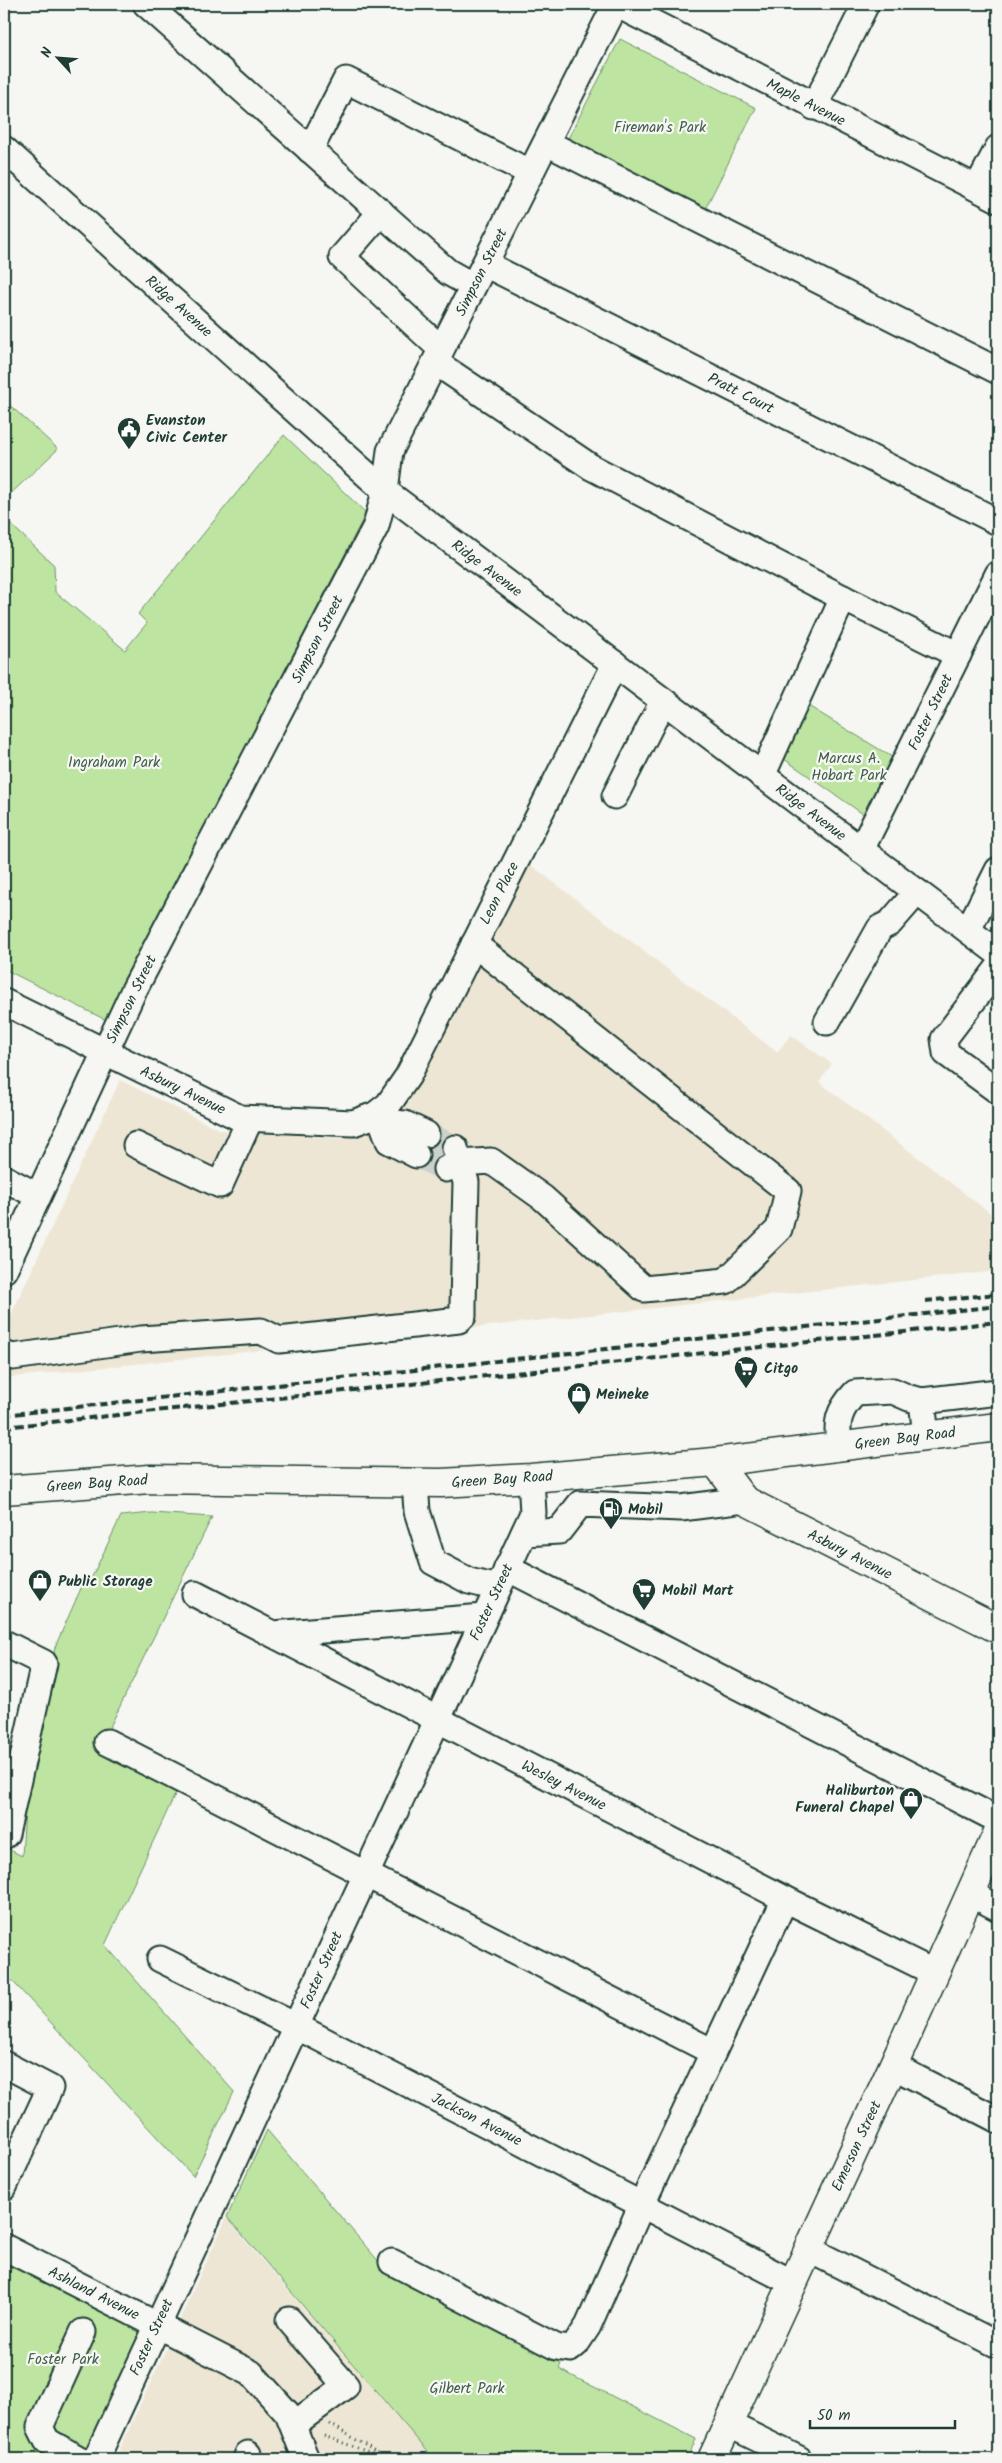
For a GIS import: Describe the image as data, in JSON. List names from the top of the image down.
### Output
{
  "streets": {
    "main road": ["Asbury Avenue", "Green Bay Road", "Emerson Street"],
    "street": [
      "Maple Avenue",
      "Simpson Street",
      "Ridge Avenue",
      "Pratt Court",
      "Foster Street",
      "Leon Place",
      "Wesley Avenue",
      "Jackson Avenue",
      "Ashland Avenue"
    ]
  },
  "crossings": [
    ["Maple Avenue", "Simpson Street"],
    ["Simpson Street", "Ridge Avenue"],
    ["Simpson Street", "Pratt Court"],
    ["Simpson Street", "Asbury Avenue"],
    ["Ridge Avenue", "Foster Street"],
    ["Ridge Avenue", "Leon Place"],
    ["Foster Street", "Green Bay Road"],
    ["Foster Street", "Wesley Avenue"],
    ["Foster Street", "Jackson Avenue"],
    ["Foster Street", "Ashland Avenue"],
    ["Leon Place", "Asbury Avenue"],
    ["Asbury Avenue", "Green Bay Road"],
    ["Wesley Avenue", "Emerson Street"],
    ["Jackson Avenue", "Emerson Street"]
  ],
  "parks": [
    "Fireman's Park",
    "Marcus A. Hobart Park",
    "Ingraham Park",
    "Foster Park",
    "Gilbert Park"
  ],
  "places": {
    "public building": ["Evanston Civic Center"],
    "supermarket": ["Citgo", "Mobil Mart"],
    "shop": ["Meineke", "Public Storage", "Haliburton Funeral Chapel"],
    "fuel station": ["Mobil"]
  },
  "scale_bar": "50 m",
  "north": "top left"
}
